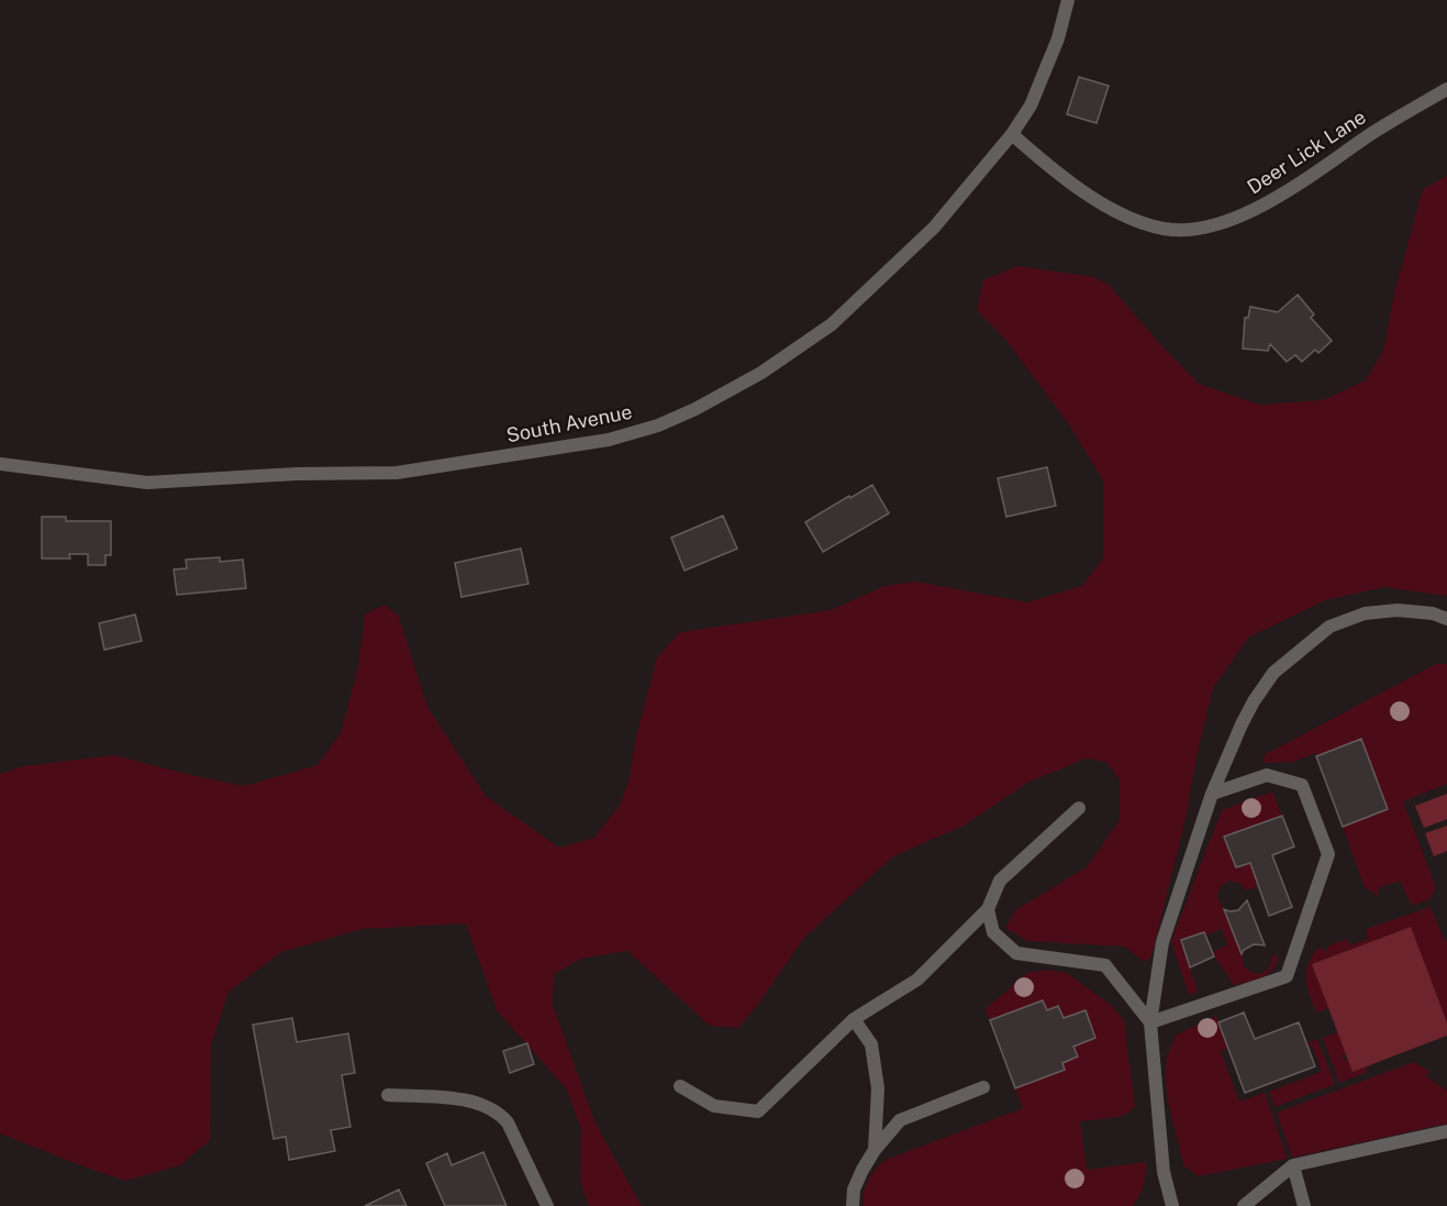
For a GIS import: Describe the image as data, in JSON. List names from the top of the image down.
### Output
{
  "streets": {
    "street": ["Deer Lick Lane", "South Avenue"]
  },
  "crossings": [
    ["Deer Lick Lane", "South Avenue"]
  ]
}
